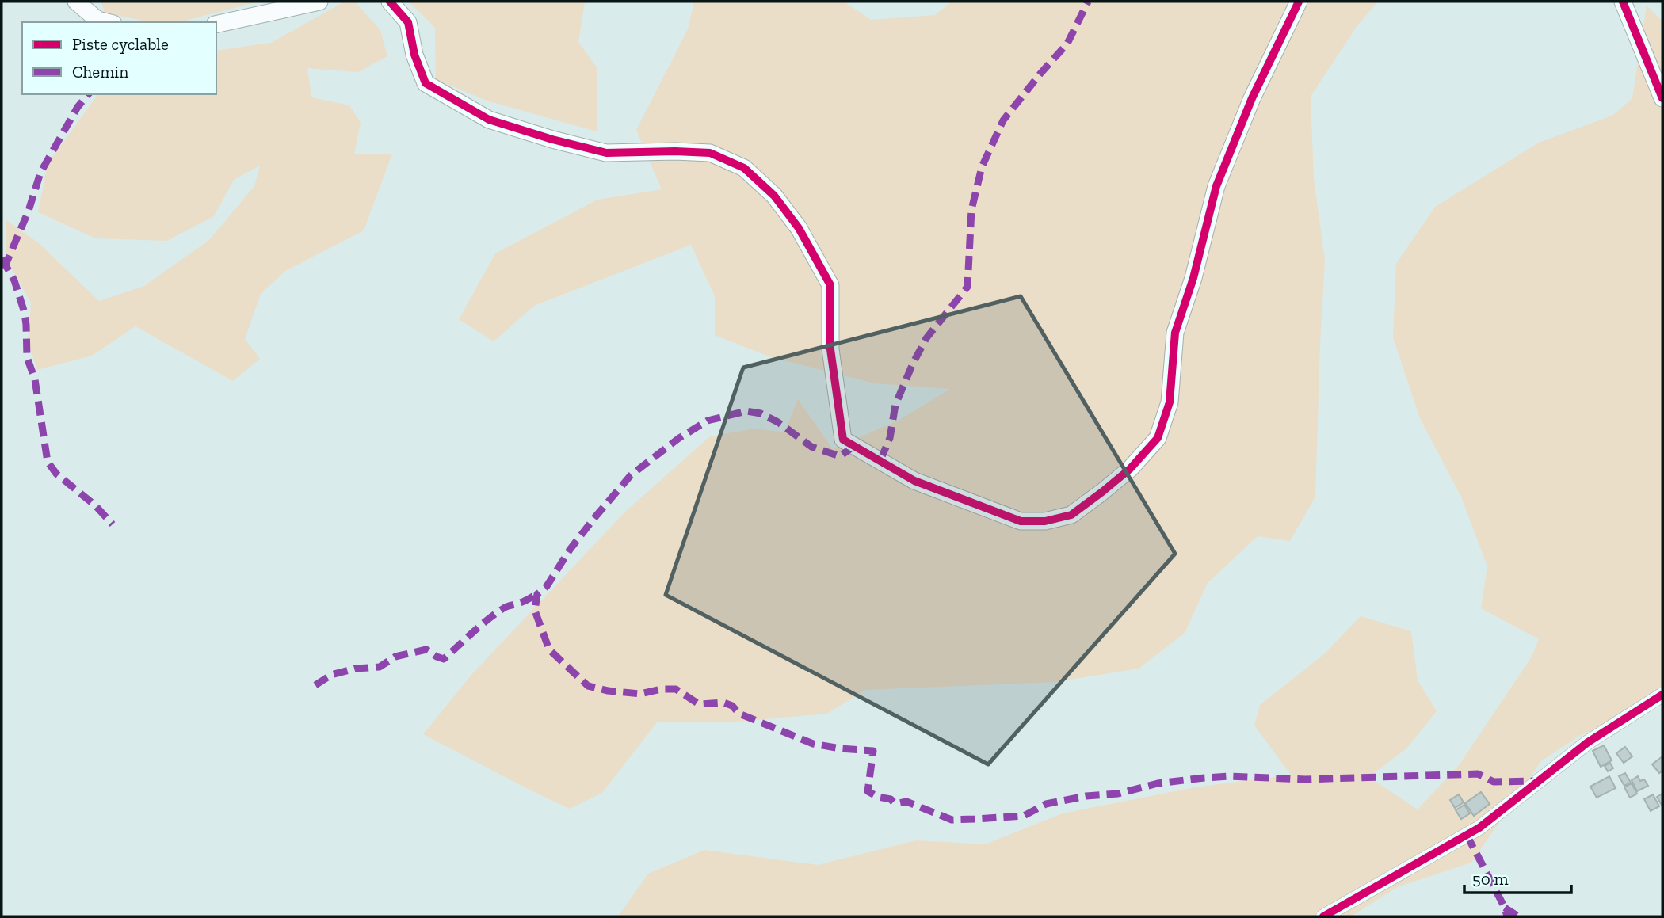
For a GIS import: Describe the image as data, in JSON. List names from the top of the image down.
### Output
{
  "legend": ["Piste cyclable", "Chemin"],
  "scale_bar": "50 m"
}
